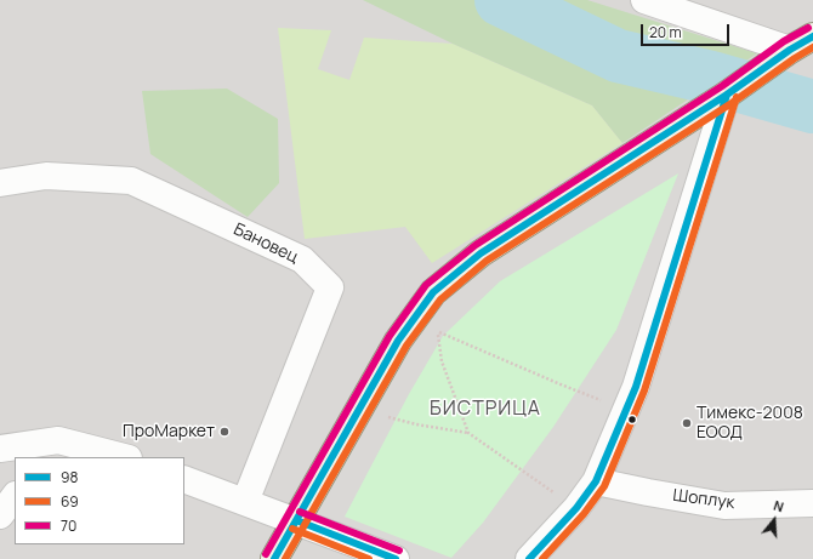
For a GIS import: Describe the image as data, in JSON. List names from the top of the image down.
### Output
{
  "streets": {
    "street": ["Бановец", "Шоплук"]
  },
  "districts": ["БИСТРИЦА"],
  "places": ["Тимекс-2008 ЕООД", "ПроМаркет"],
  "lines": ["transit line 70", "transit line 98", "transit line 69"],
  "legend": ["98", "69", "70"],
  "scale_bar": "20 m",
  "north": "top"
}
